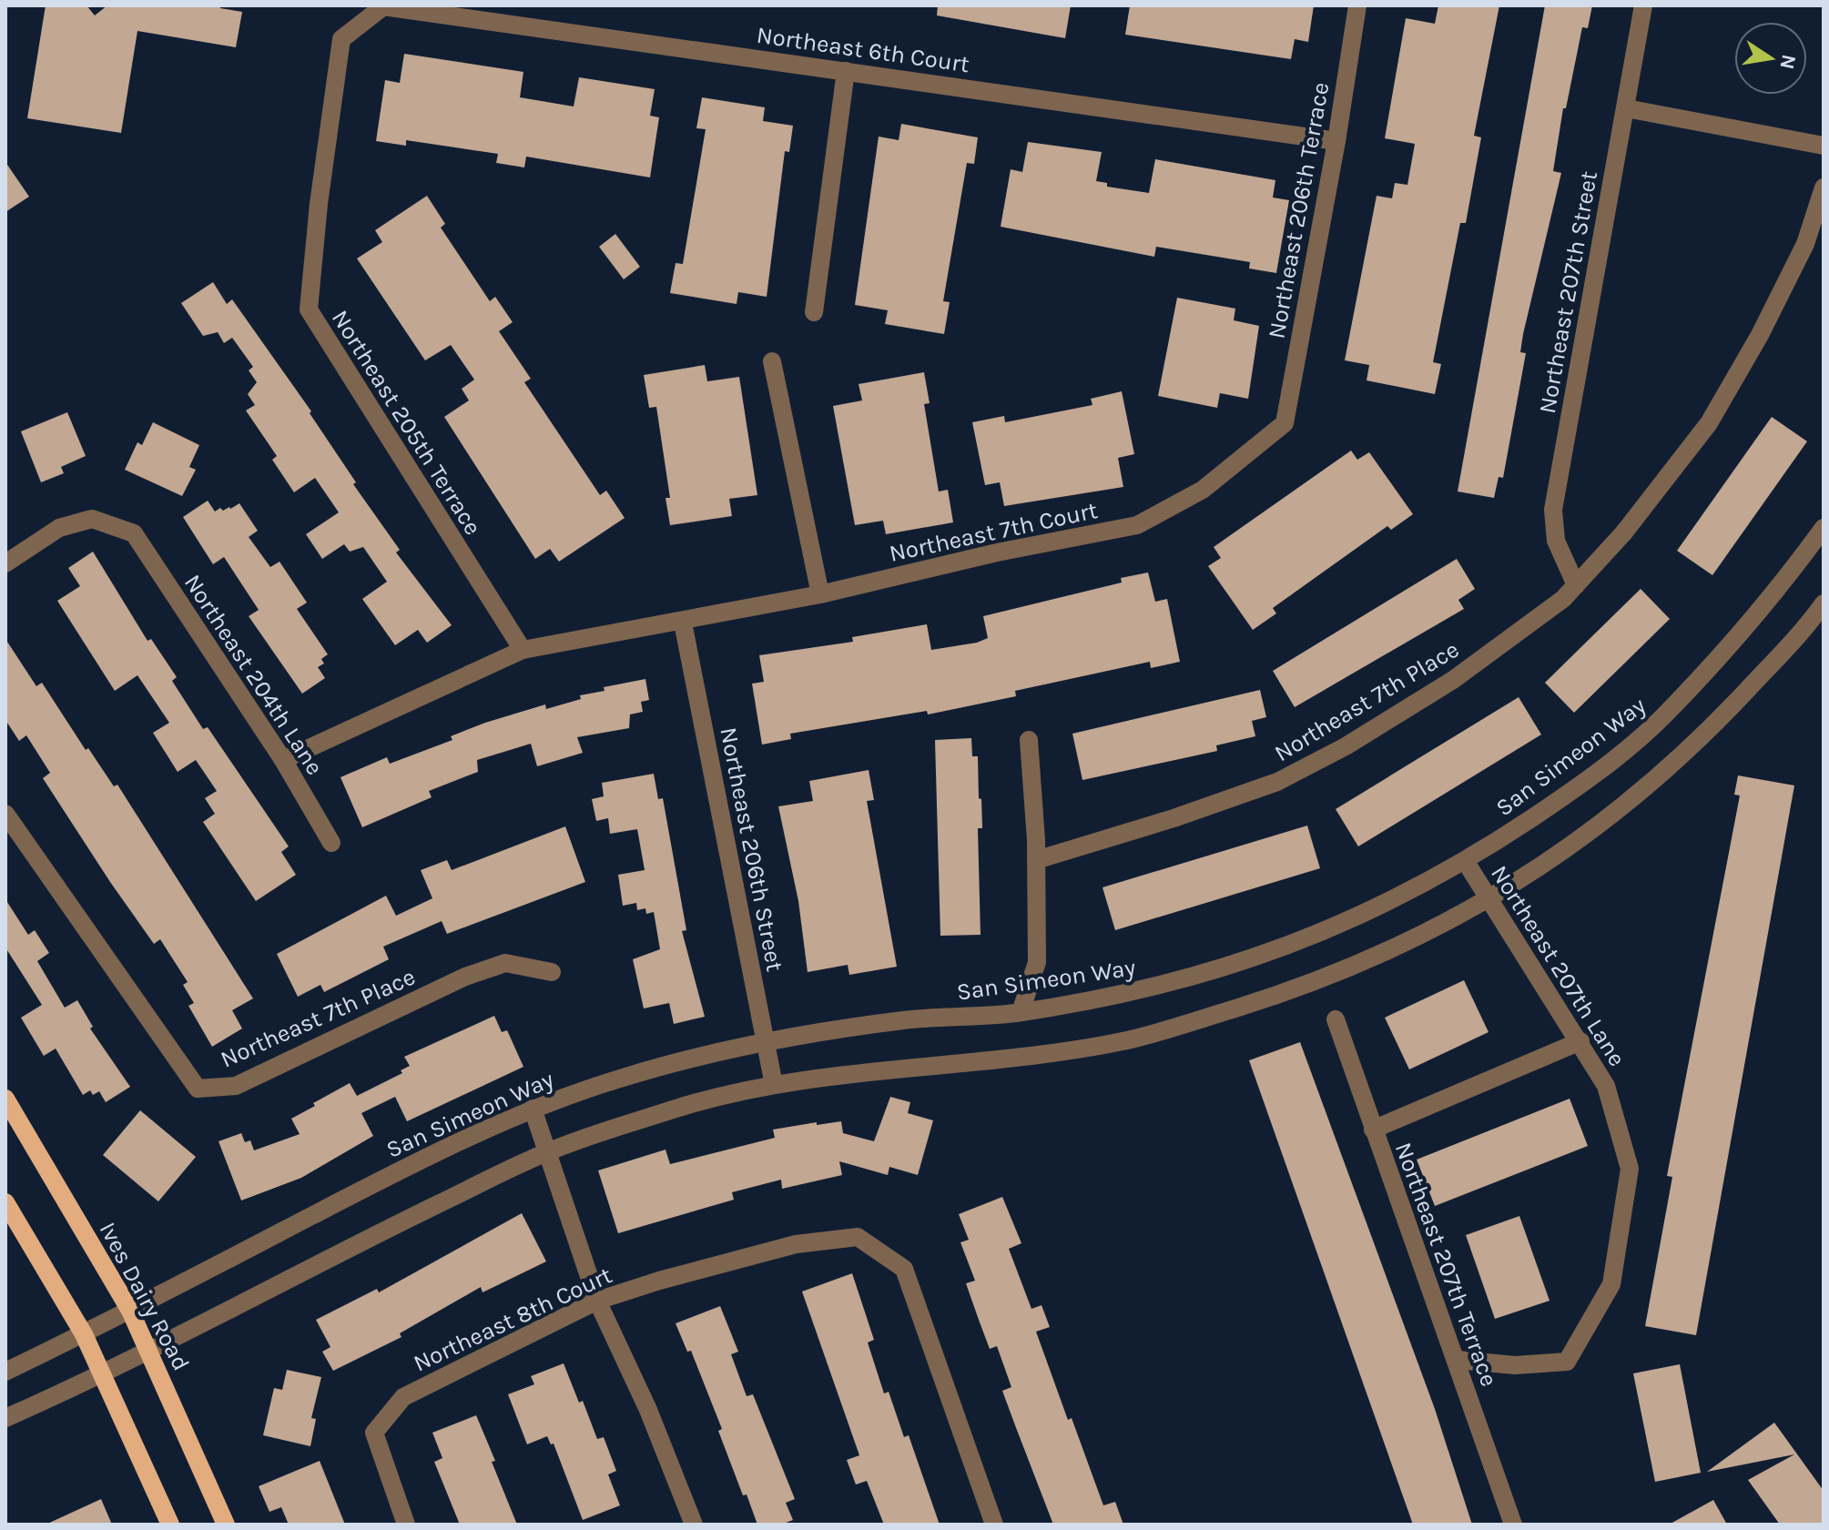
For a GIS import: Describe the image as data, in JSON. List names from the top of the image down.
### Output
{
  "streets": {
    "main road": ["Ives Dairy Road"],
    "street": [
      "Northeast 6th Court",
      "Northeast 206th Terrace",
      "Northeast 207th Street",
      "Northeast 205th Terrace",
      "Northeast 7th Court",
      "Northeast 204th Lane",
      "Northeast 7th Place",
      "San Simeon Way",
      "Northeast 206th Street",
      "Northeast 207th Lane",
      "Northeast 207th Terrace",
      "Northeast 8th Court"
    ]
  },
  "crossings": [
    ["Northeast 6th Court", "Northeast 206th Terrace"],
    ["Northeast 6th Court", "Northeast 205th Terrace"],
    ["Northeast 206th Terrace", "Northeast 7th Court"],
    ["Northeast 207th Street", "Northeast 7th Place"],
    ["Northeast 205th Terrace", "Northeast 7th Court"],
    ["Northeast 7th Court", "Northeast 206th Street"],
    ["San Simeon Way", "Northeast 206th Street"],
    ["San Simeon Way", "Northeast 207th Lane"],
    ["San Simeon Way", "Ives Dairy Road"],
    ["Northeast 207th Lane", "Northeast 207th Terrace"]
  ],
  "north": "right"
}
